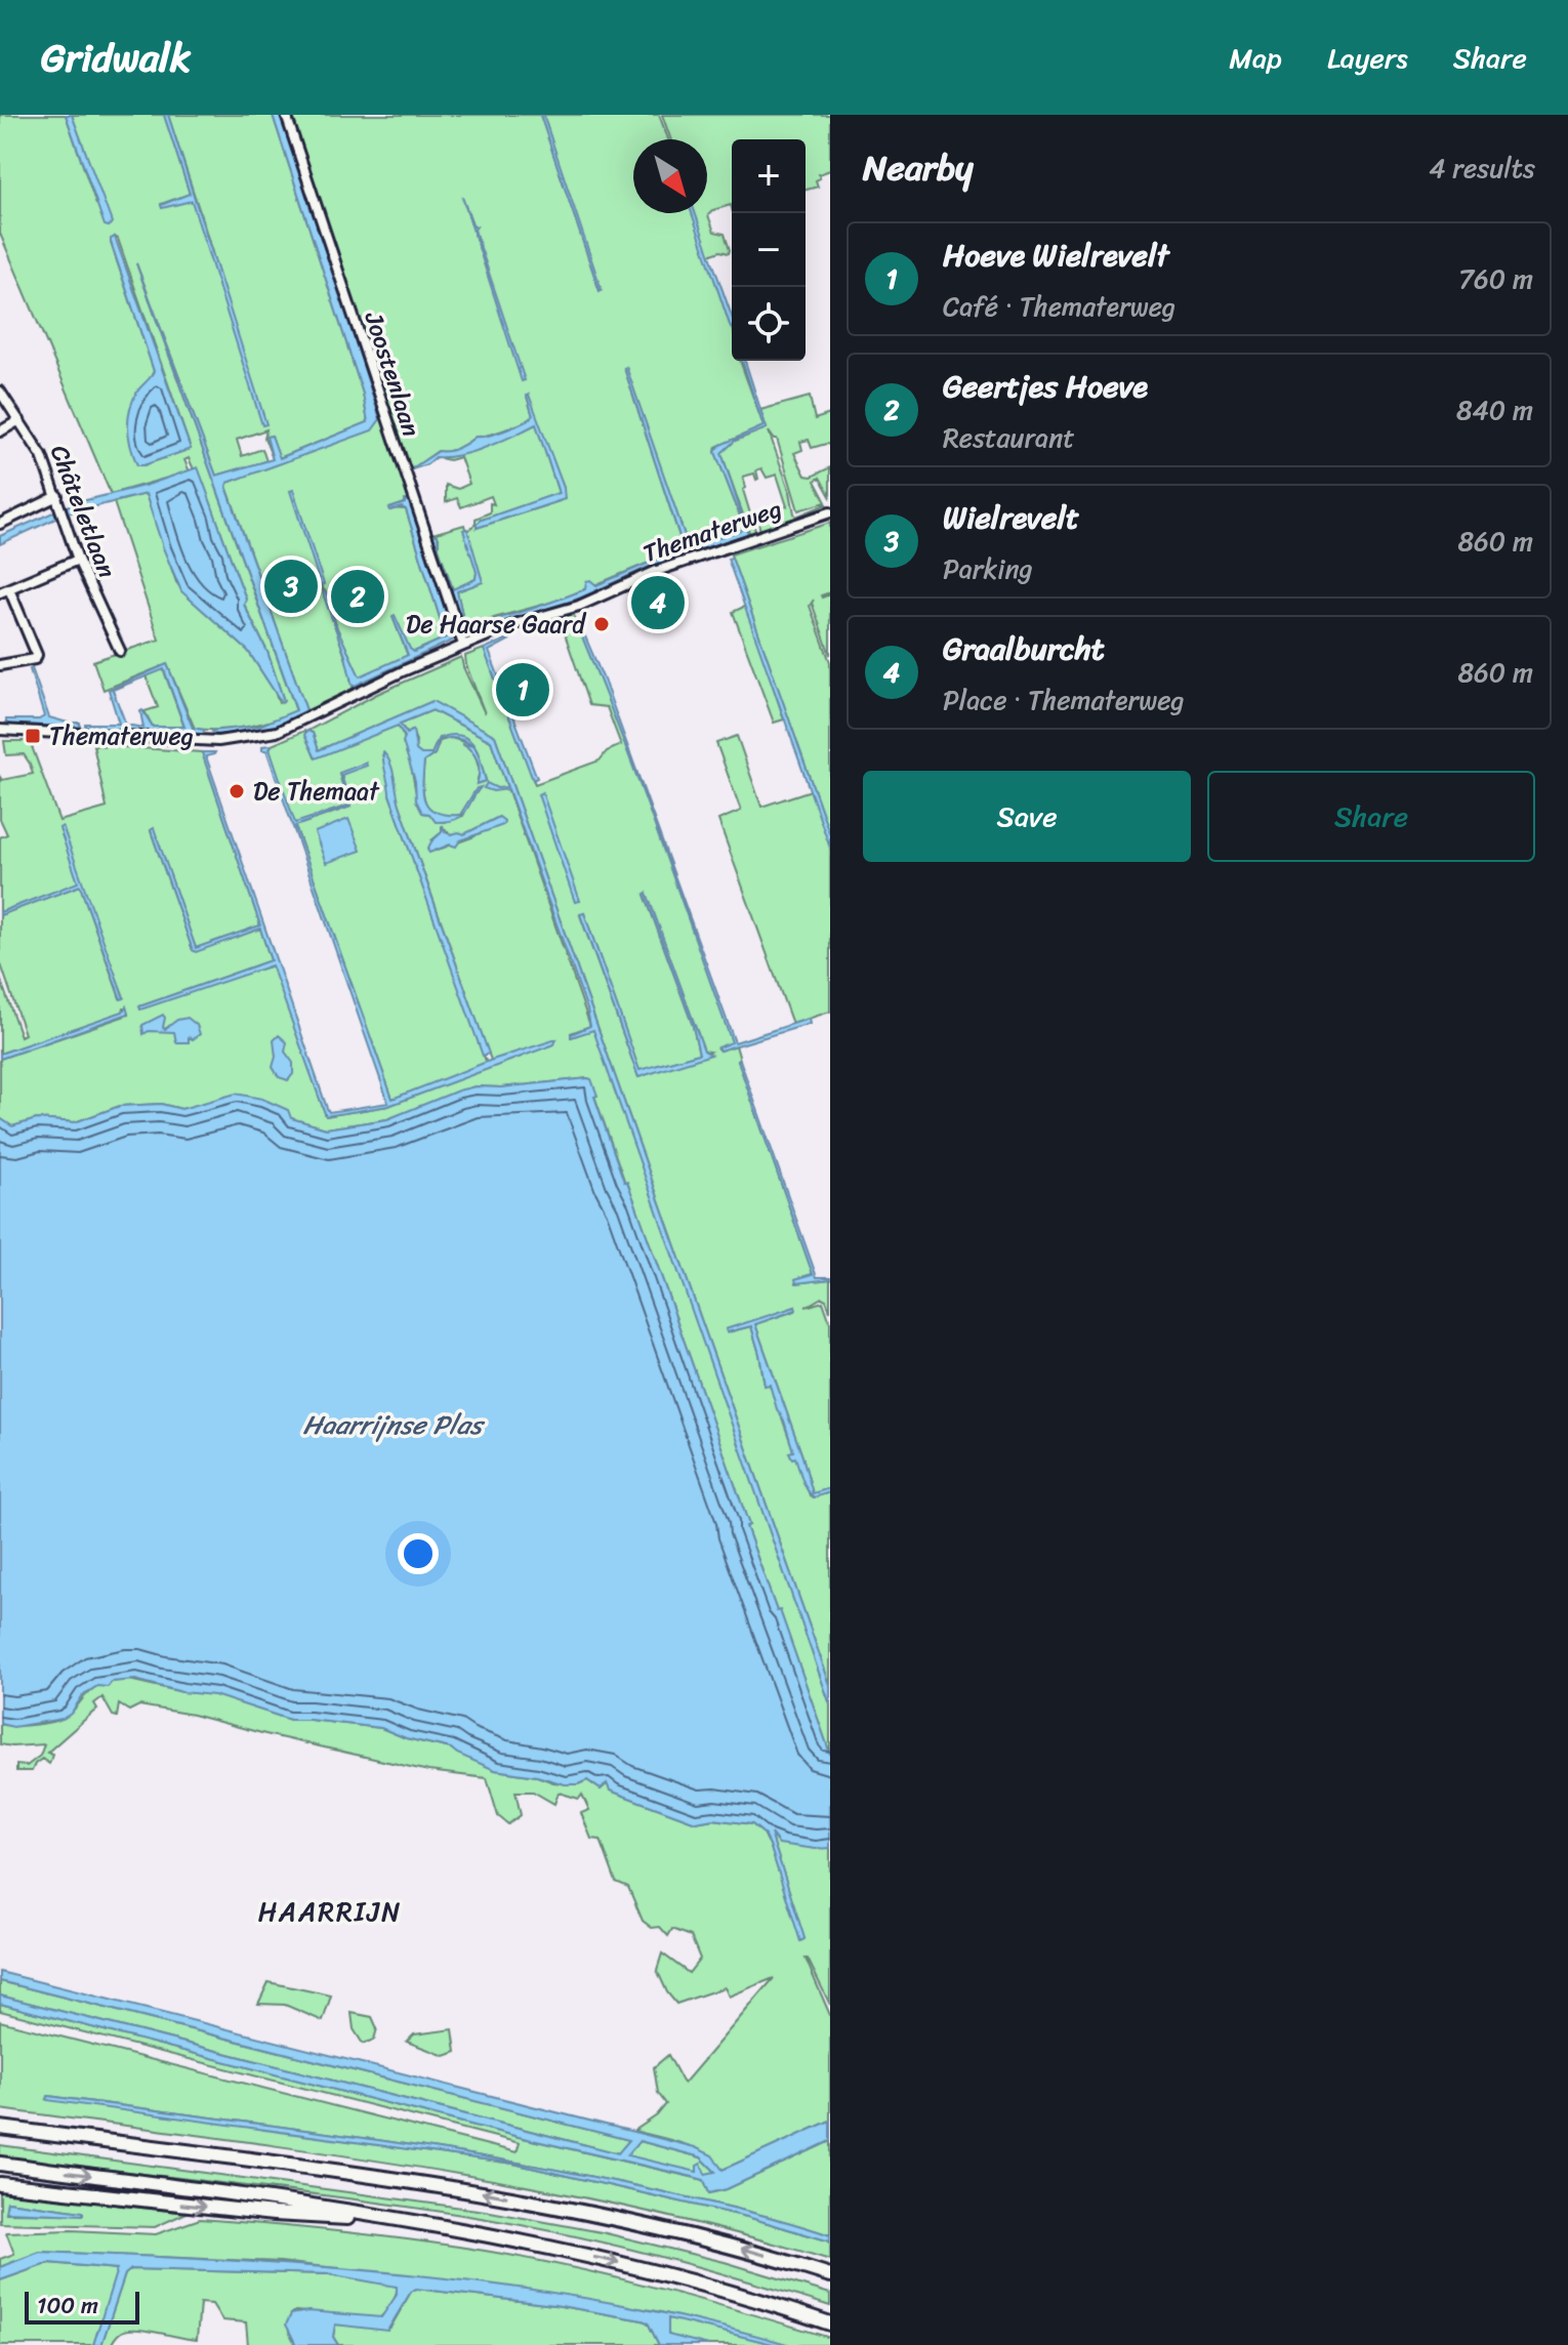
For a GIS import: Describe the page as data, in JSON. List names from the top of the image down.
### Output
{
  "streets": {
    "street": ["Joostenlaan", "Châteletlaan", "Thematerweg"]
  },
  "crossings": [
    ["Joostenlaan", "Thematerweg"]
  ],
  "districts": ["HAARRIJN"],
  "water": ["Haarrijnse Plas"],
  "places": {
    "other": ["De Haarse Gaard", "De Themaat"],
    "transit": ["Thematerweg"]
  },
  "scale_bar": "100 m",
  "north": "bottom right",
  "page": {
    "header": "Gridwalk",
    "nav": ["Map", "Layers", "Share"],
    "heading": ["Nearby", "4 results"],
    "map_buttons": ["+", "−"],
    "list": [
      {
        "mark": "1",
        "name": "Hoeve Wielrevelt",
        "note": "Café · Thematerweg",
        "value": "760 m"
      },
      {
        "mark": "2",
        "name": "Geertjes Hoeve",
        "note": "Restaurant",
        "value": "840 m"
      },
      {
        "mark": "3",
        "name": "Wielrevelt",
        "note": "Parking",
        "value": "860 m"
      },
      {
        "mark": "4",
        "name": "Graalburcht",
        "note": "Place · Thematerweg",
        "value": "860 m"
      }
    ],
    "pins": [
      "3",
      "2",
      "4",
      "1"
    ],
    "buttons": ["Save", "Share"],
    "scale": "100 m"
  }
}
